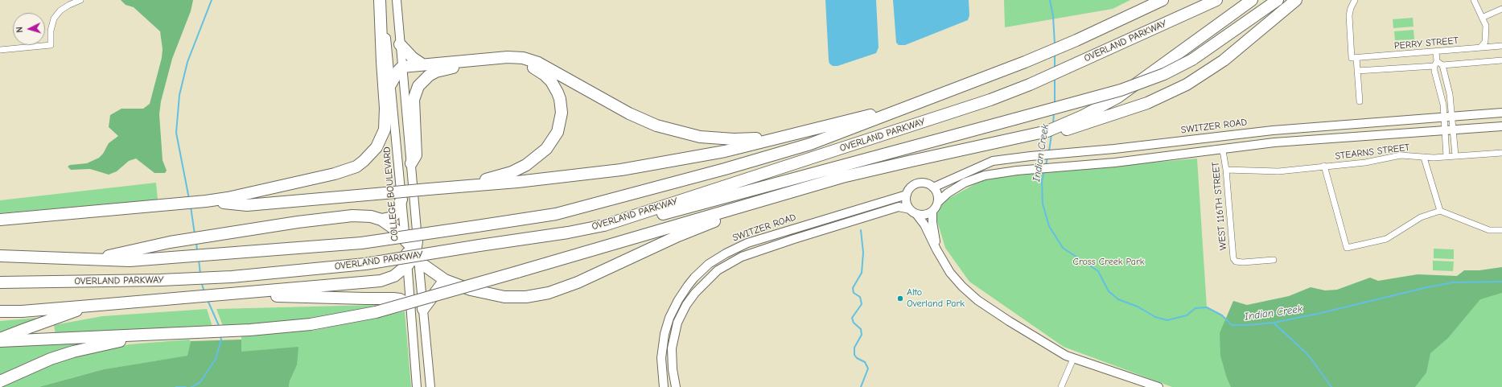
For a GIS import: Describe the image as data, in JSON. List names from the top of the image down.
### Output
{
  "streets": {
    "highway": ["OVERLAND PARKWAY"],
    "main road": ["SWITZER ROAD", "COLLEGE BOULEVARD"],
    "street": ["PERRY STREET", "STEARNS STREET", "WEST 116TH STREET"]
  },
  "crossings": [
    ["STEARNS STREET", "WEST 116TH STREET"]
  ],
  "water": ["Indian Creek"],
  "parks": ["Cross Creek Park"],
  "places": ["Alto Overland Park"],
  "north": "left"
}
